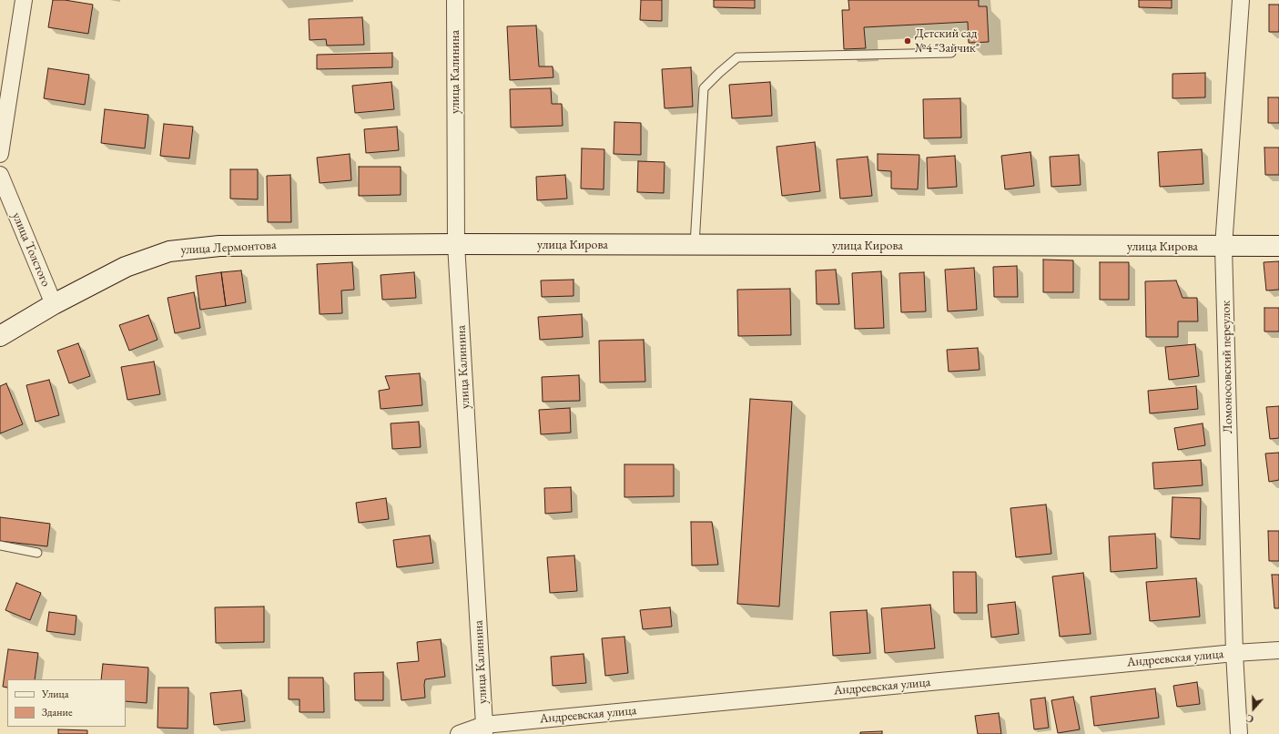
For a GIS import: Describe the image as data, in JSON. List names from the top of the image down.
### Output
{
  "streets": {
    "street": [
      "улица Калинина",
      "улица Кирова",
      "улица Лермонтова",
      "улица Толстого",
      "Ломоносовский переулок",
      "Андреевская улица"
    ]
  },
  "crossings": [
    ["улица Калинина", "улица Кирова"],
    ["улица Калинина", "улица Лермонтова"],
    ["улица Калинина", "Андреевская улица"],
    ["улица Кирова", "улица Лермонтова"],
    ["улица Кирова", "Ломоносовский переулок"],
    ["улица Лермонтова", "улица Толстого"],
    ["Ломоносовский переулок", "Андреевская улица"]
  ],
  "places": ["Детский сад №4 \"Зайчик\""],
  "legend": ["Улица", "Здание"],
  "north": "bottom"
}
